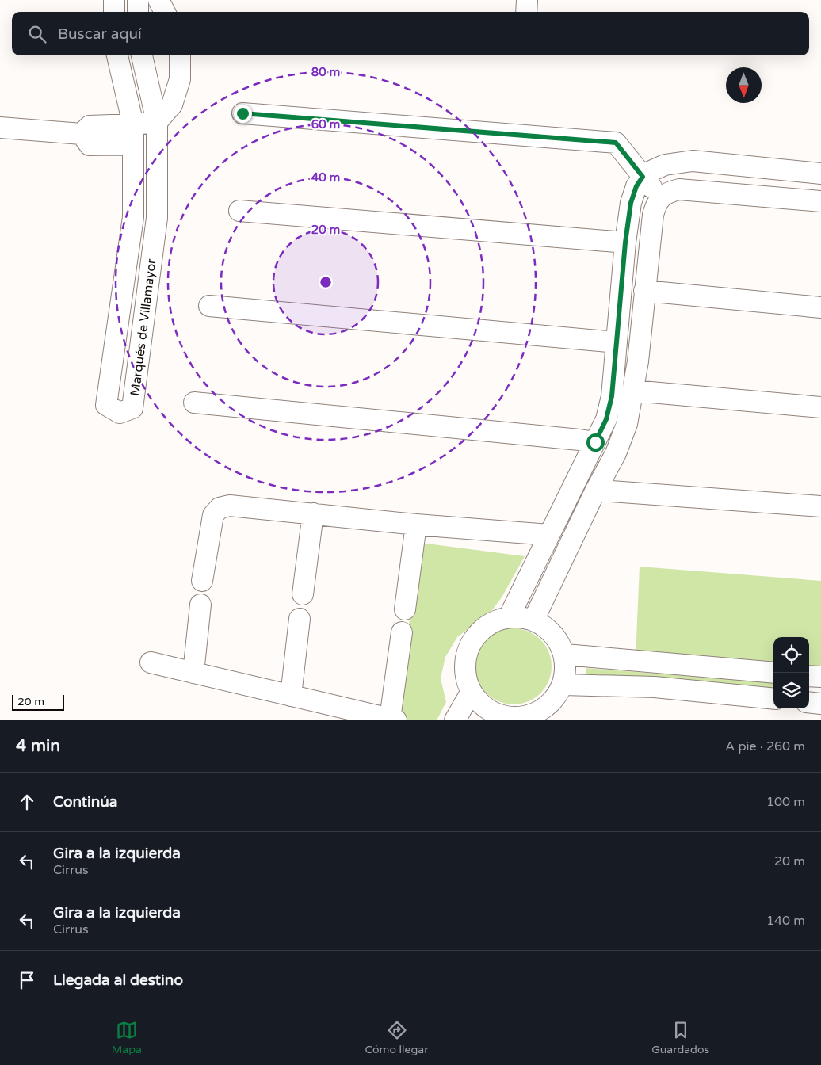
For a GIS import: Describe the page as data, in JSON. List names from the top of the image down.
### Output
{
  "streets": {
    "street": ["Marqués de Villamayor"]
  },
  "scale_bar": "20 m",
  "north": "bottom",
  "page": {
    "search": "Buscar aquí",
    "scale": "20 m",
    "heading": ["4 min", "A pie · 260 m"],
    "list": [
      ["Continúa", "100 m"],
      ["Gira a la izquierda", "Cirrus", "20 m"],
      ["Gira a la izquierda", "Cirrus", "140 m"],
      "Llegada al destino"
    ],
    "nav": ["Mapa", "Cómo llegar", "Guardados"]
  },
  "rings": [
    "80 m",
    "60 m",
    "40 m",
    "20 m"
  ]
}
